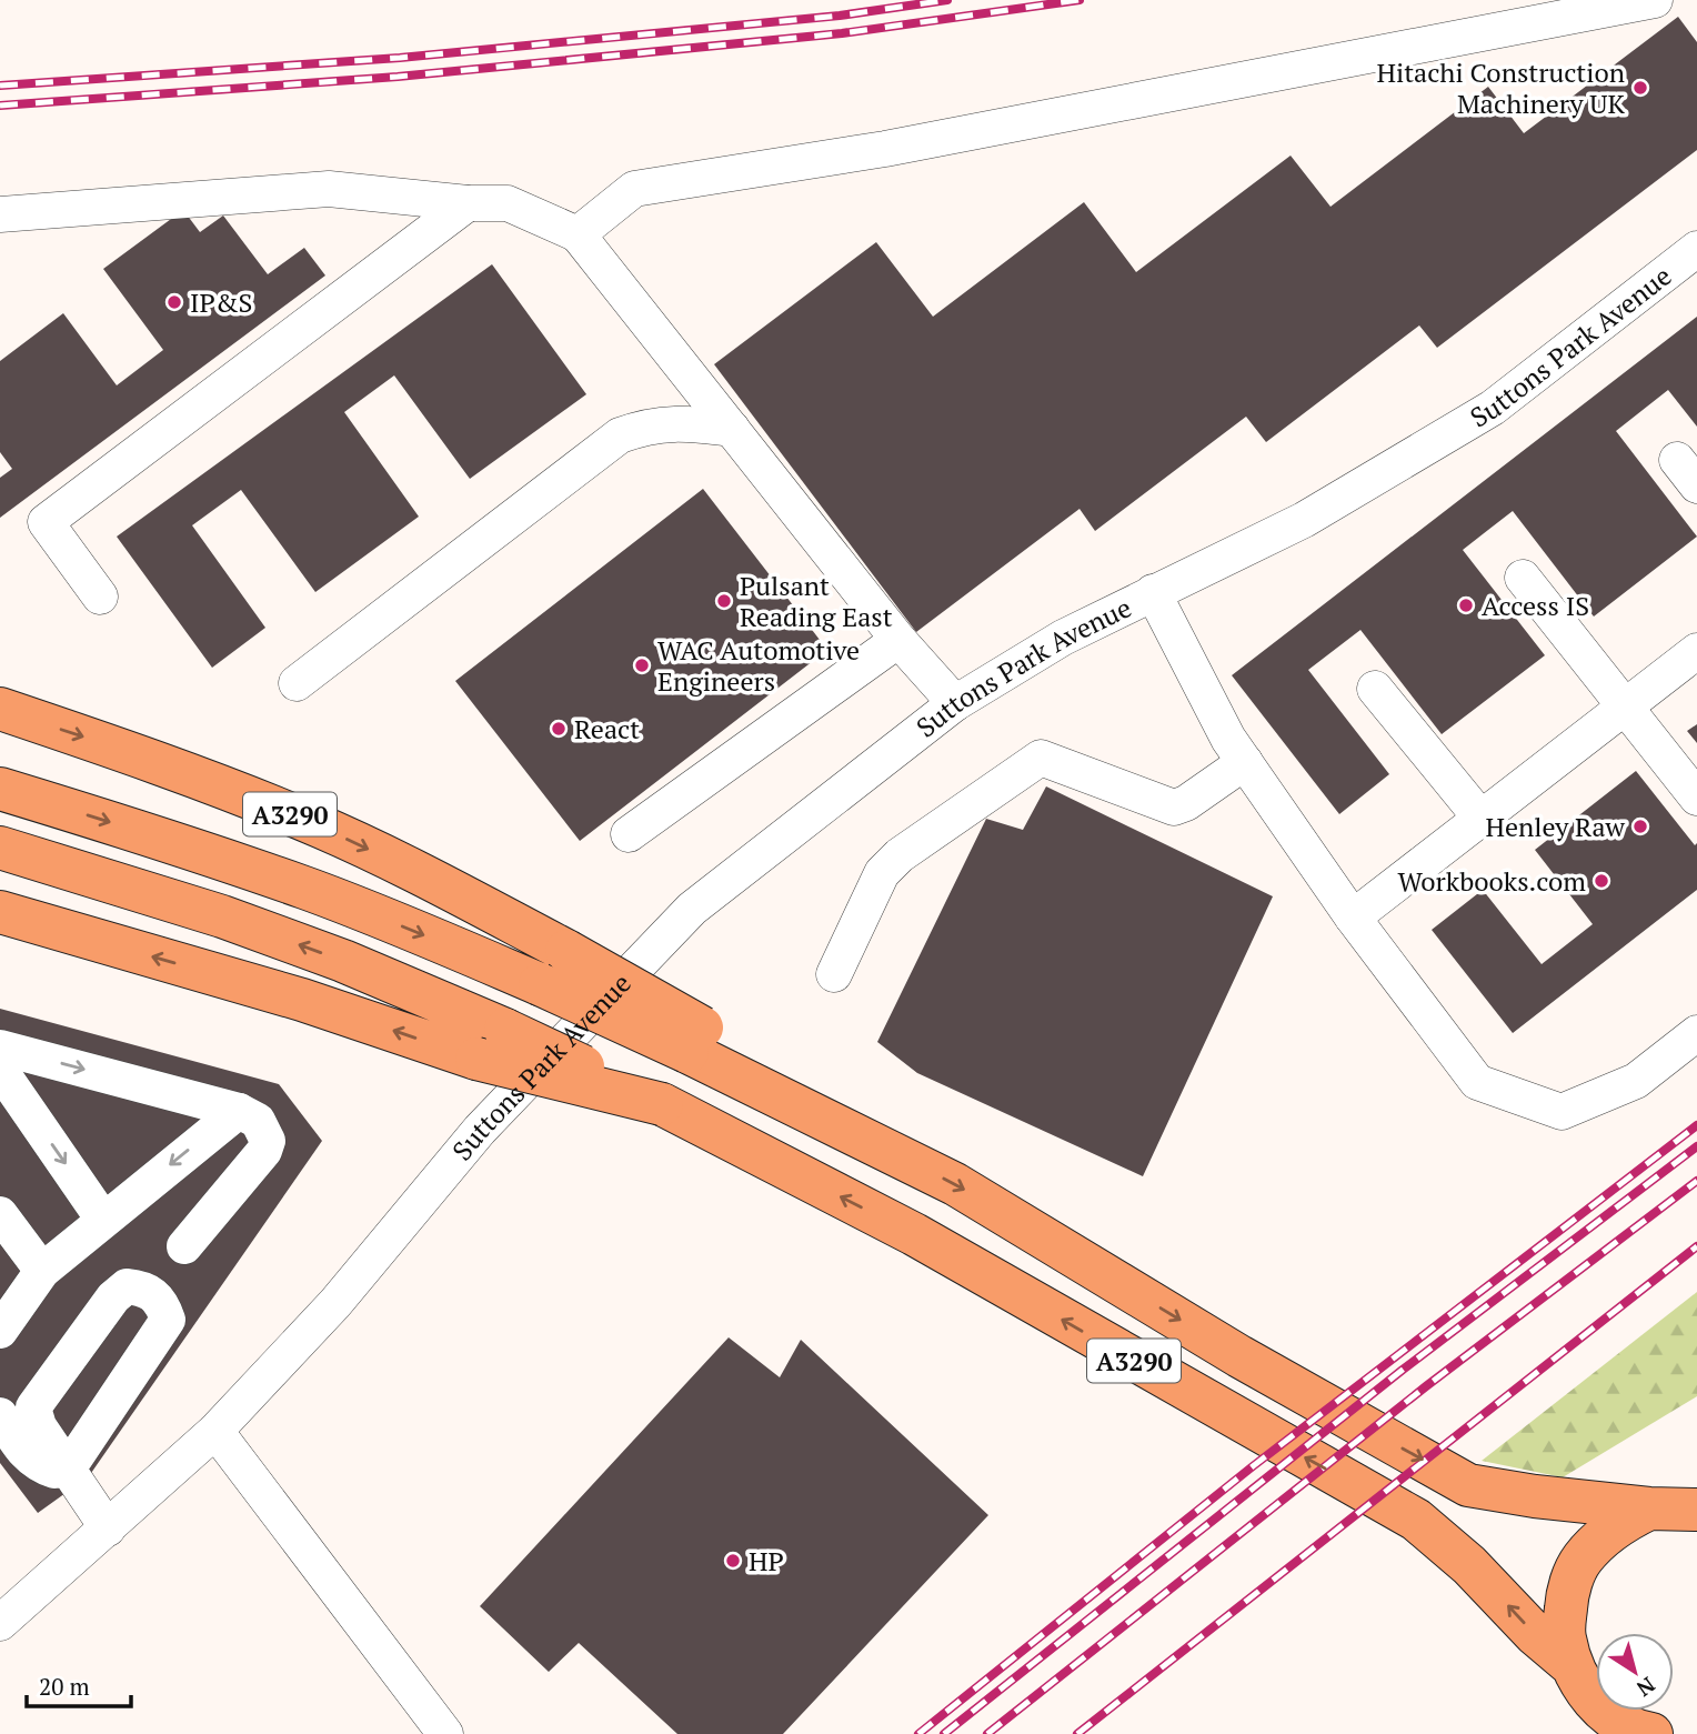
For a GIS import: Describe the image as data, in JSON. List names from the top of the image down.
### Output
{
  "streets": {
    "main road": ["A3290"],
    "street": ["Suttons Park Avenue"]
  },
  "places": [
    "Hitachi Construction Machinery UK",
    "IP&S",
    "Pulsant Reading East",
    "Access IS",
    "WAC Automotive Engineers",
    "React",
    "Henley Raw",
    "Workbooks.com",
    "HP"
  ],
  "scale_bar": "20 m",
  "north": "bottom right"
}
